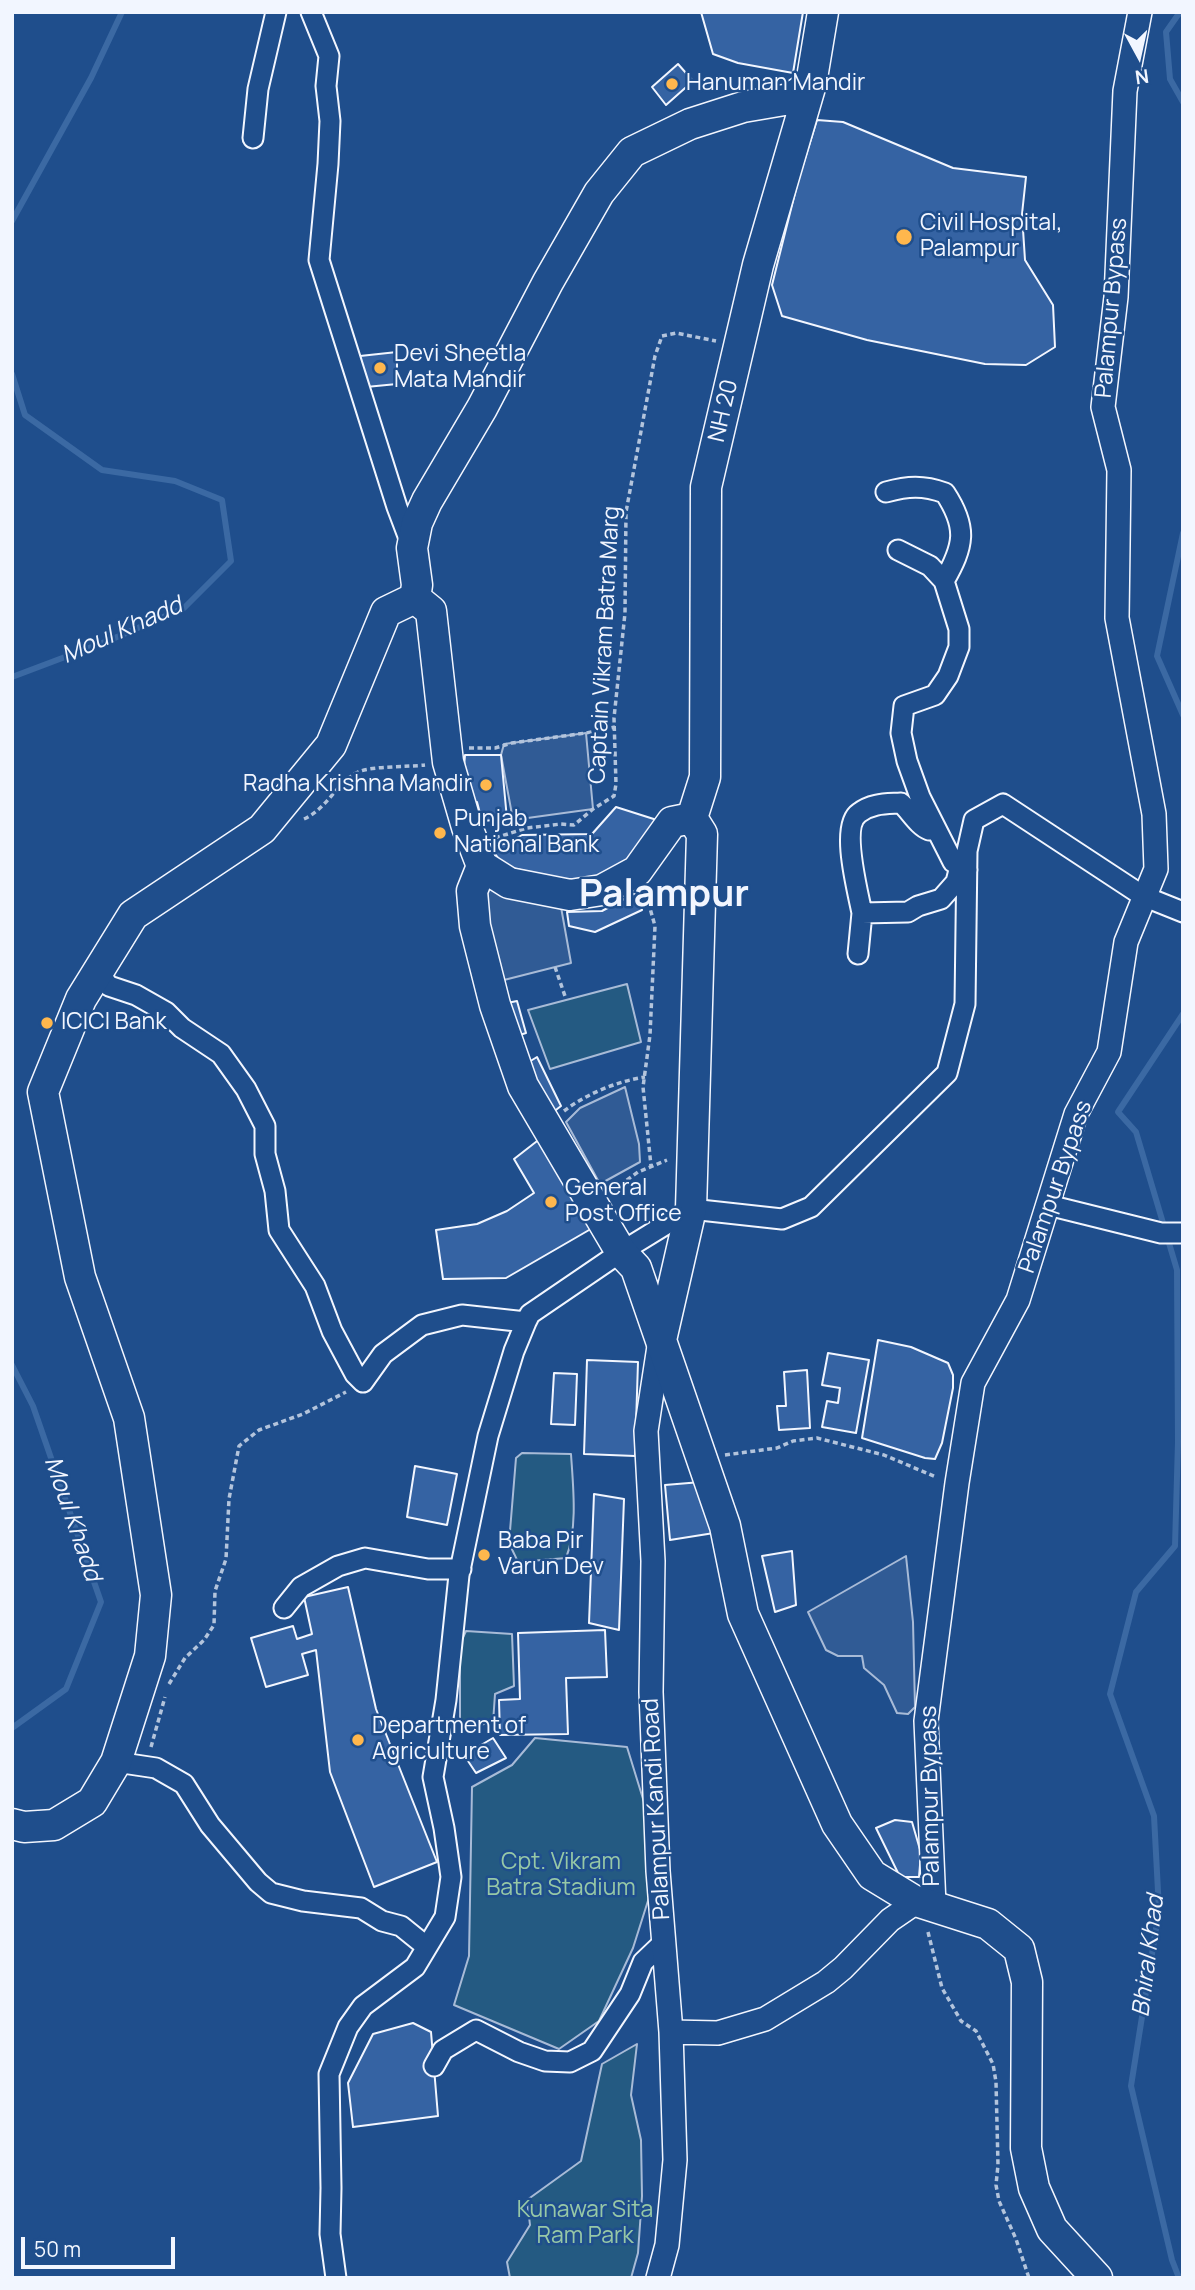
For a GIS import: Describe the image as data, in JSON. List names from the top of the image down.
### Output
{
  "streets": {
    "main road": ["NH 20"],
    "street": ["Palampur Bypass", "Palampur Kandi Road"],
    "path": ["Captain Vikram Batra Marg"]
  },
  "districts": ["Palampur"],
  "water": ["Moul Khadd", "Bhiral Khad"],
  "parks": ["Cpt. Vikram Batra Stadium", "Kunawar Sita Ram Park"],
  "places": [
    "Hanuman Mandir",
    "Civil Hospital, Palampur",
    "Devi Sheetla Mata Mandir",
    "Radha Krishna Mandir",
    "Punjab National Bank",
    "ICICI Bank",
    "General Post Office",
    "Baba Pir Varun Dev",
    "Department of Agriculture"
  ],
  "scale_bar": "50 m",
  "north": "bottom"
}
